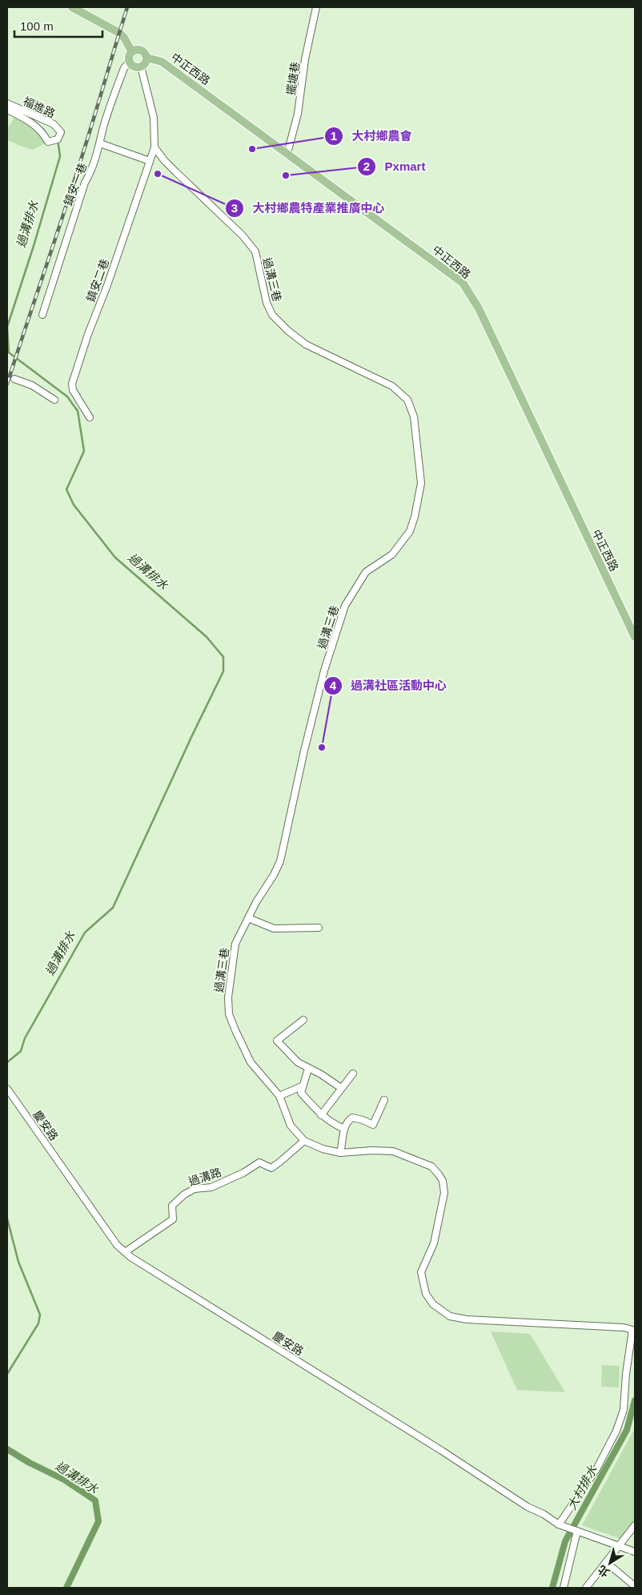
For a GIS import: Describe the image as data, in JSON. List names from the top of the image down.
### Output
{
  "streets": {
    "main road": ["中正西路"],
    "street": [
      "擺塘巷",
      "福進路",
      "鎮安一巷",
      "過溝三巷",
      "鎮安二巷",
      "慶安路",
      "過溝路"
    ]
  },
  "crossings": [
    ["中正西路", "擺塘巷"],
    ["中正西路", "鎮安一巷"],
    ["過溝三巷", "鎮安二巷"],
    ["過溝三巷", "過溝路"],
    ["慶安路", "過溝路"]
  ],
  "water": ["過溝排水", "大村排水"],
  "places": [
    "大村鄉農會",
    "大村鄉農特產業推廣中心",
    "Pxmart",
    "過溝社區活動中心"
  ],
  "scale_bar": "100 m",
  "north": "bottom left"
}
